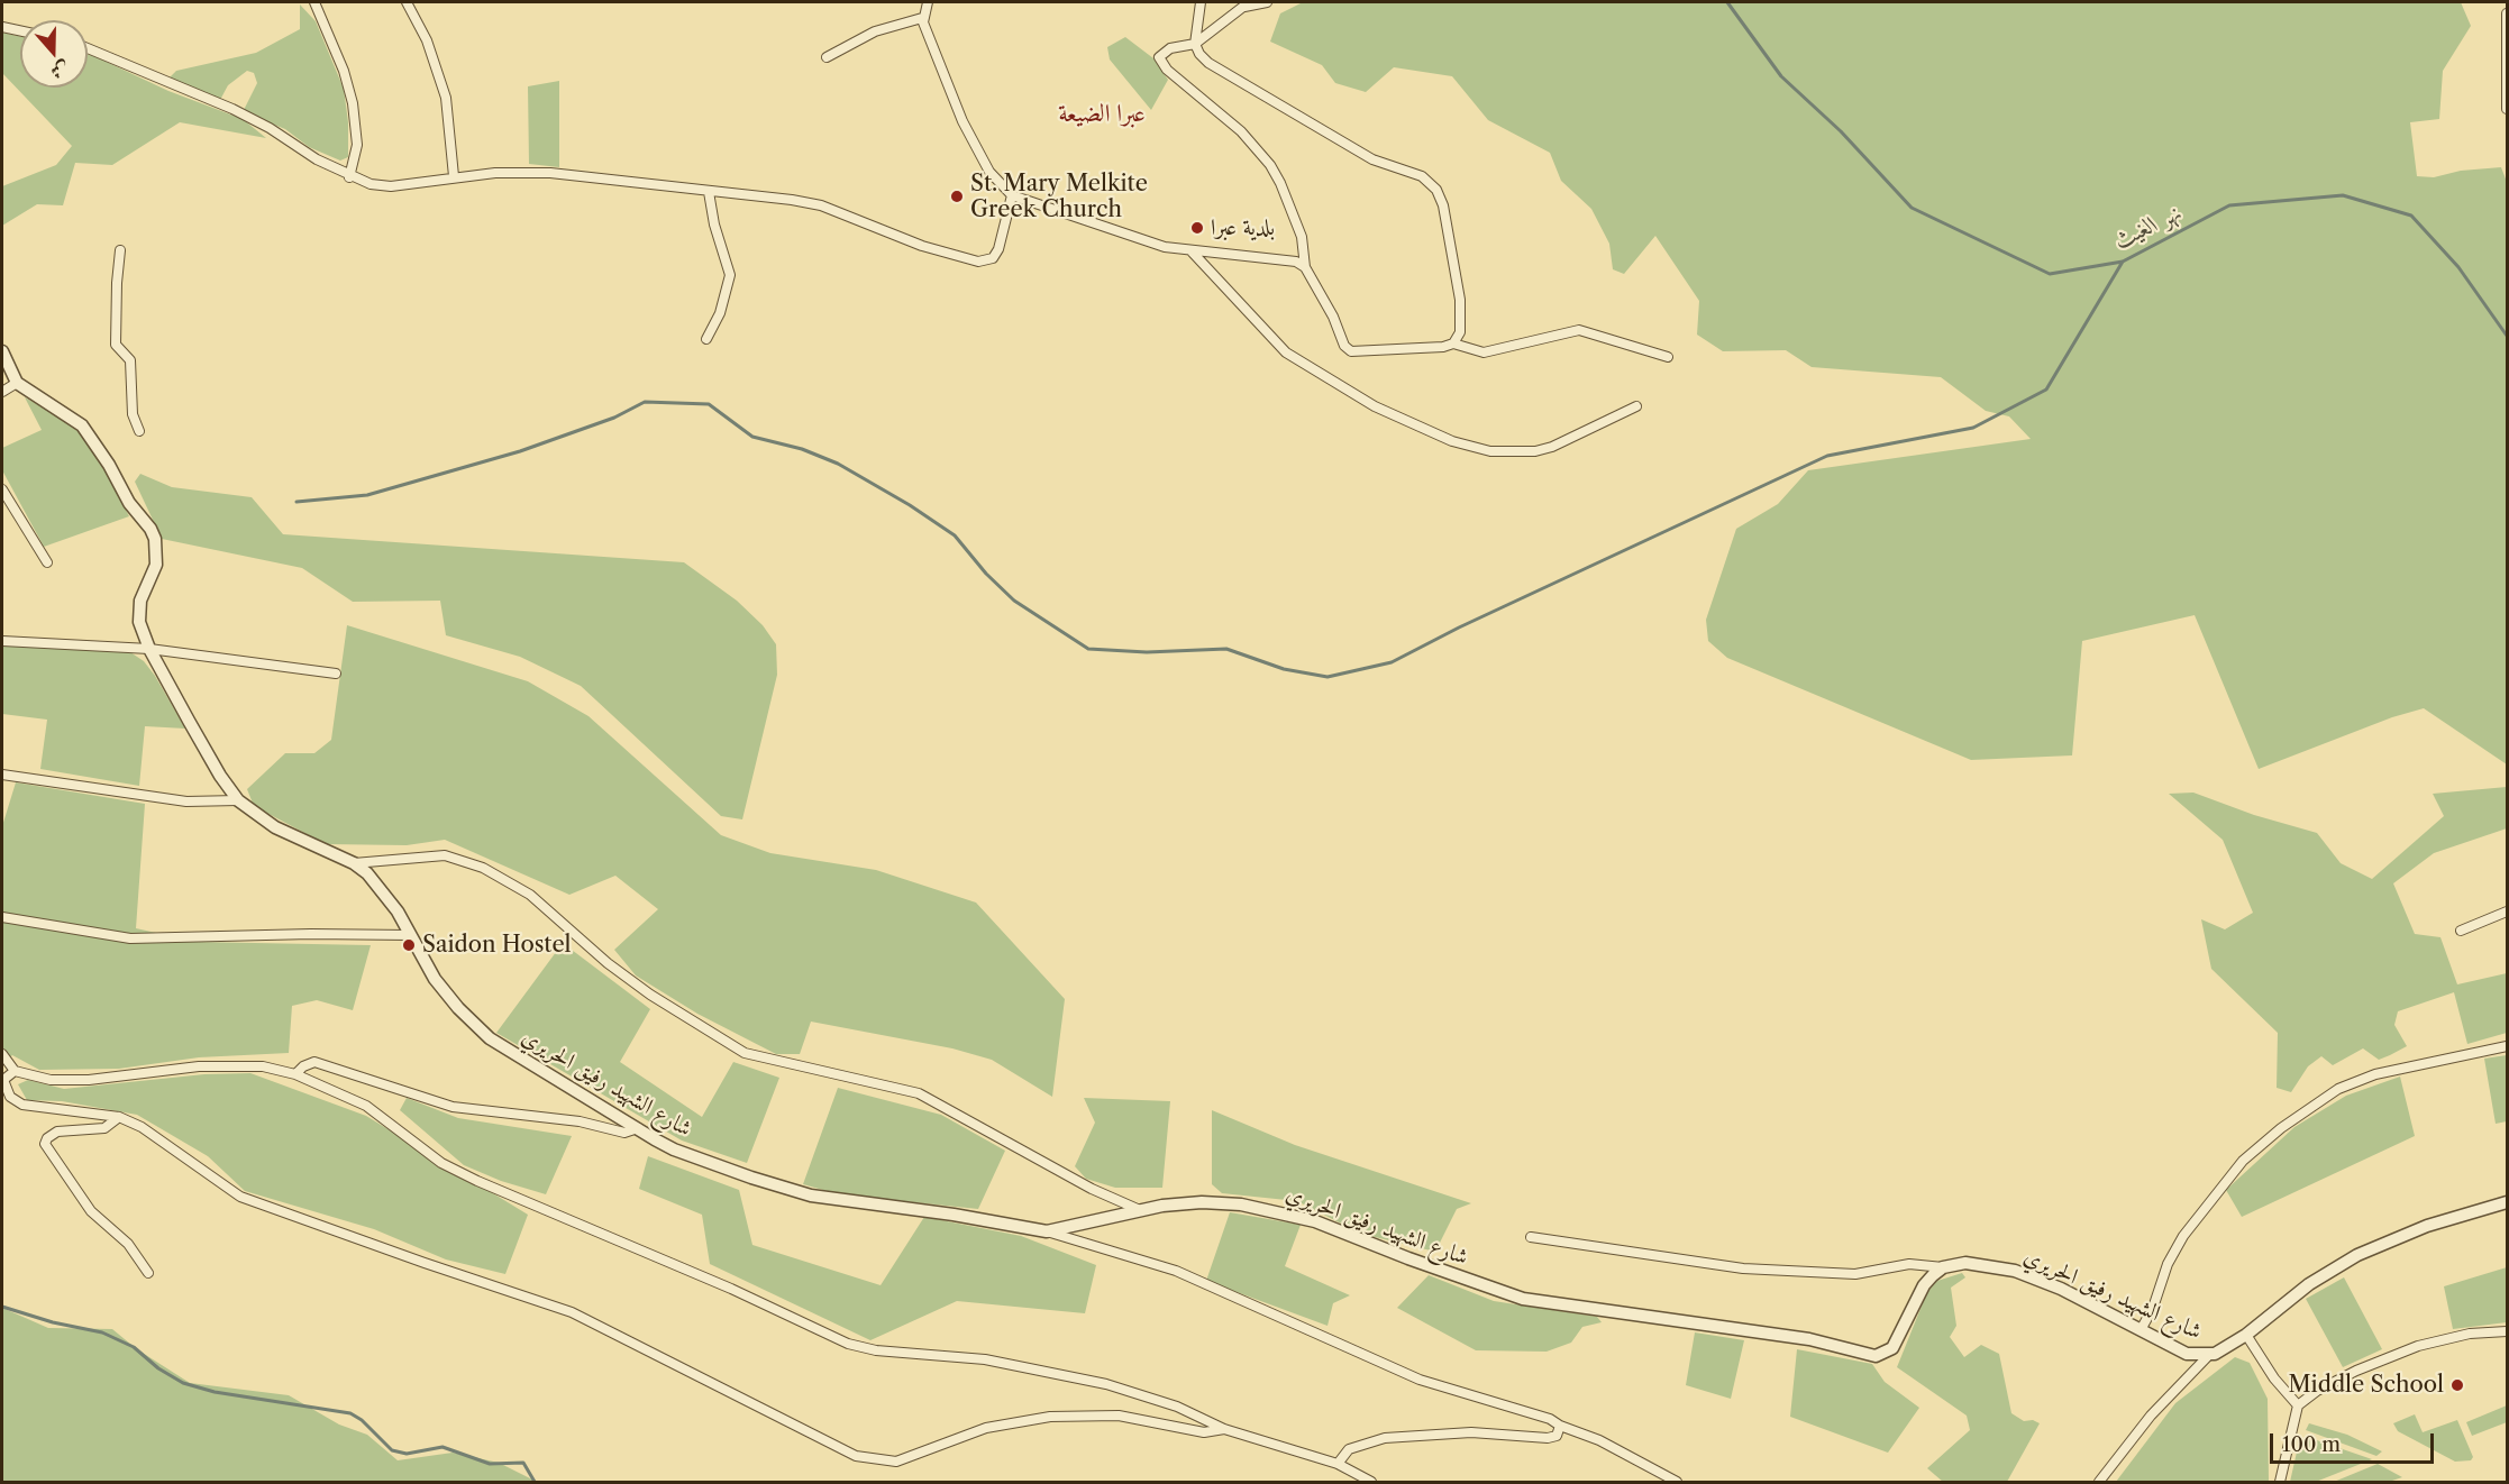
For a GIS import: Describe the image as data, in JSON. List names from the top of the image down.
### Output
{
  "streets": {
    "street": ["شارع الشهيد رفيق الحريري"]
  },
  "districts": ["عبرا الضيعة"],
  "water": ["نهر الغيث"],
  "places": [
    "St. Mary Melkite Greek Church",
    "بلدية عبرا",
    "Saidon Hostel",
    "Middle School"
  ],
  "scale_bar": "100 m",
  "north": "bottom"
}
